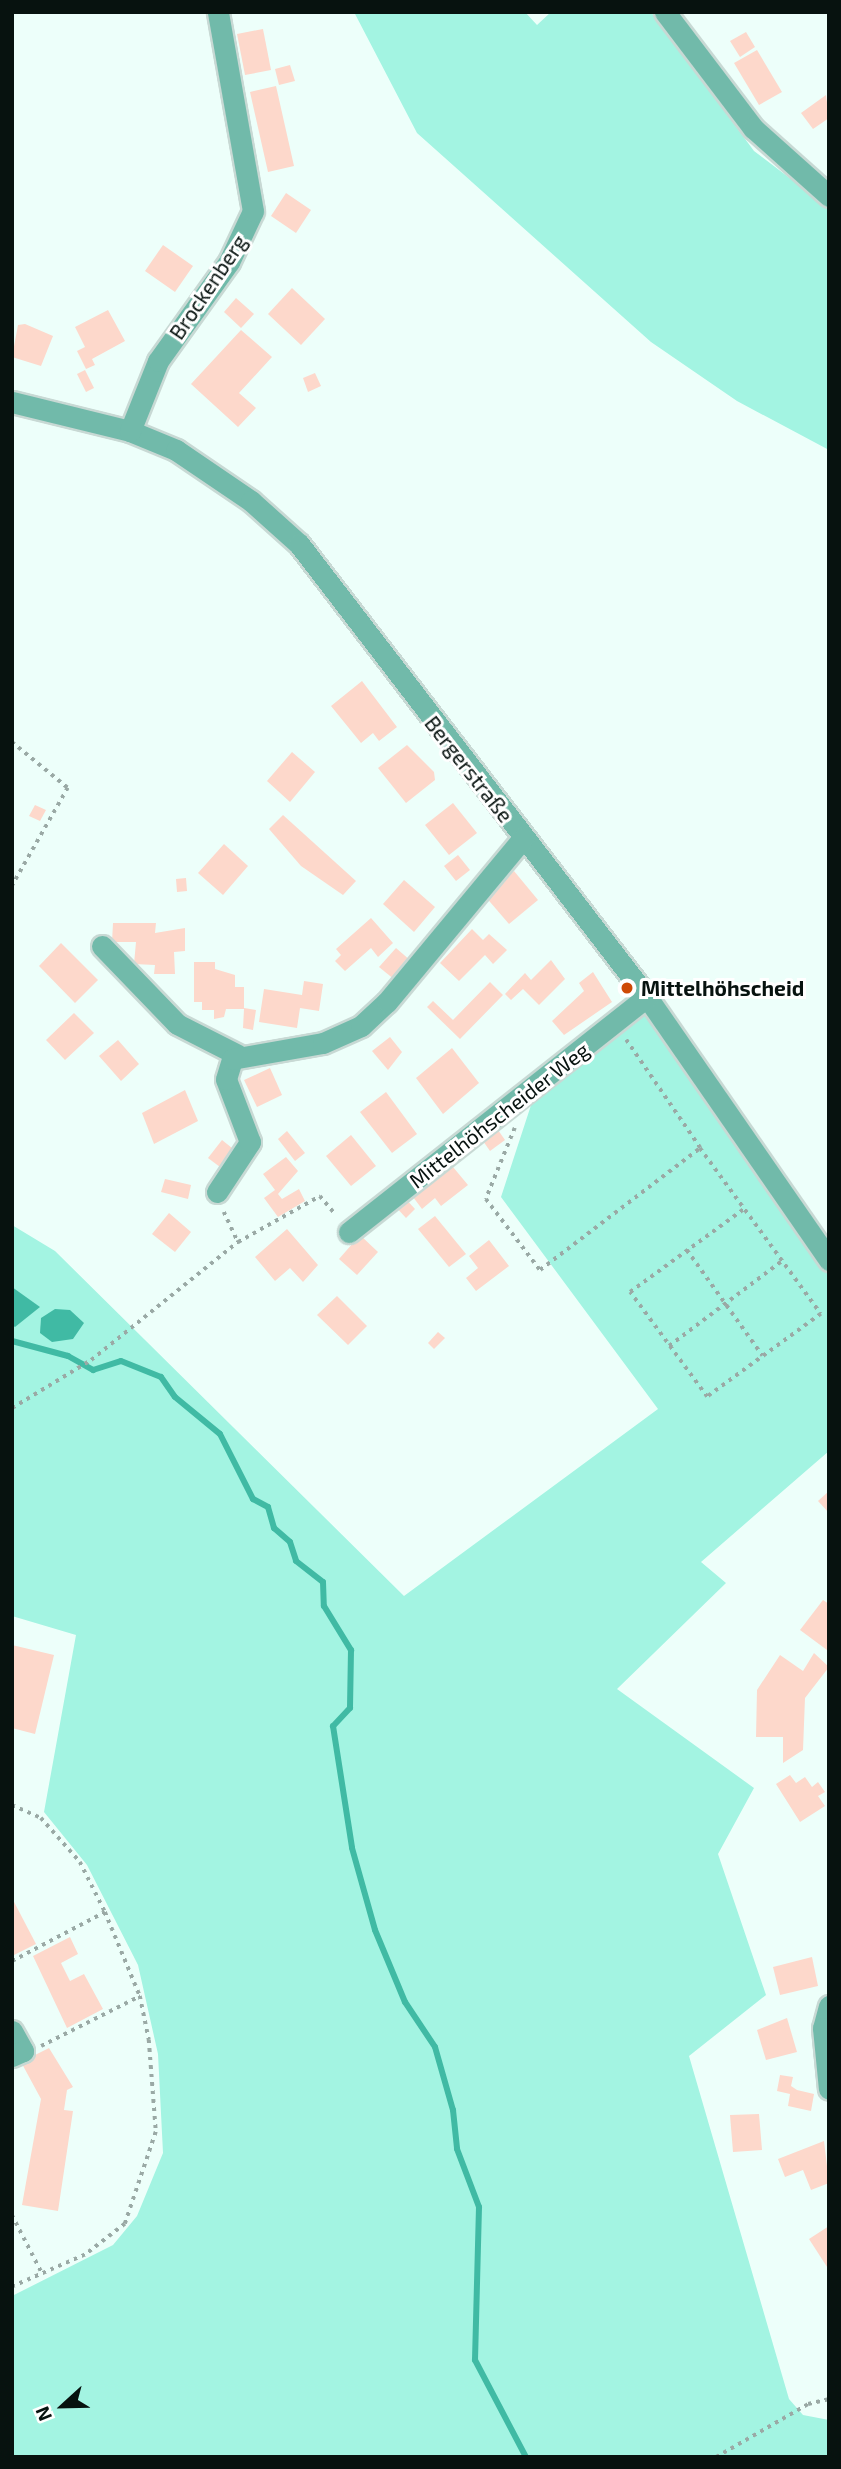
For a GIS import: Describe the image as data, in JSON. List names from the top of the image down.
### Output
{
  "streets": {
    "street": ["Brockenberg", "Bergerstraße", "Mittelhöhscheider Weg"]
  },
  "crossings": [
    ["Brockenberg", "Bergerstraße"],
    ["Bergerstraße", "Mittelhöhscheider Weg"]
  ],
  "places": ["Mittelhöhscheid"],
  "north": "left"
}
